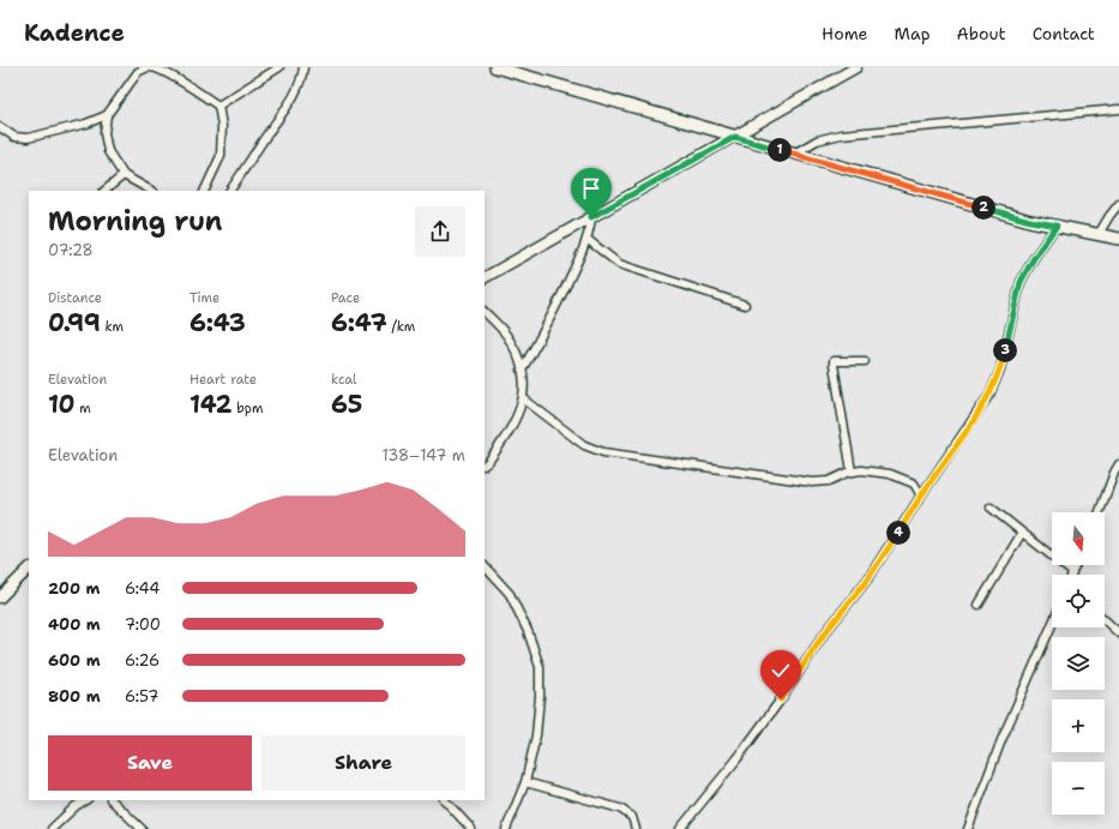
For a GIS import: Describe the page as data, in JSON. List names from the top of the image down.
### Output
{
  "north": "bottom",
  "page": {
    "header": "Kadence",
    "nav": [
      "Home",
      "Map",
      "About",
      "Contact"
    ],
    "pins": [
      "1",
      "2",
      "3",
      "4"
    ],
    "heading": ["Morning run", "07:28"],
    "stats": [
      ["Distance", "0.99 km"],
      ["Time", "6:43"],
      ["Pace", "6:47 /km"],
      ["Elevation", "10 m"],
      ["Heart rate", "142 bpm"],
      ["kcal", "65"]
    ],
    "chart": ["Elevation", "138–147 m"],
    "map_buttons": ["+", "−"],
    "list": [
      {
        "name": "200 m",
        "note": "6:44"
      },
      {
        "name": "400 m",
        "note": "7:00"
      },
      {
        "name": "600 m",
        "note": "6:26"
      },
      {
        "name": "800 m",
        "note": "6:57"
      }
    ],
    "buttons": ["Save", "Share"]
  }
}
